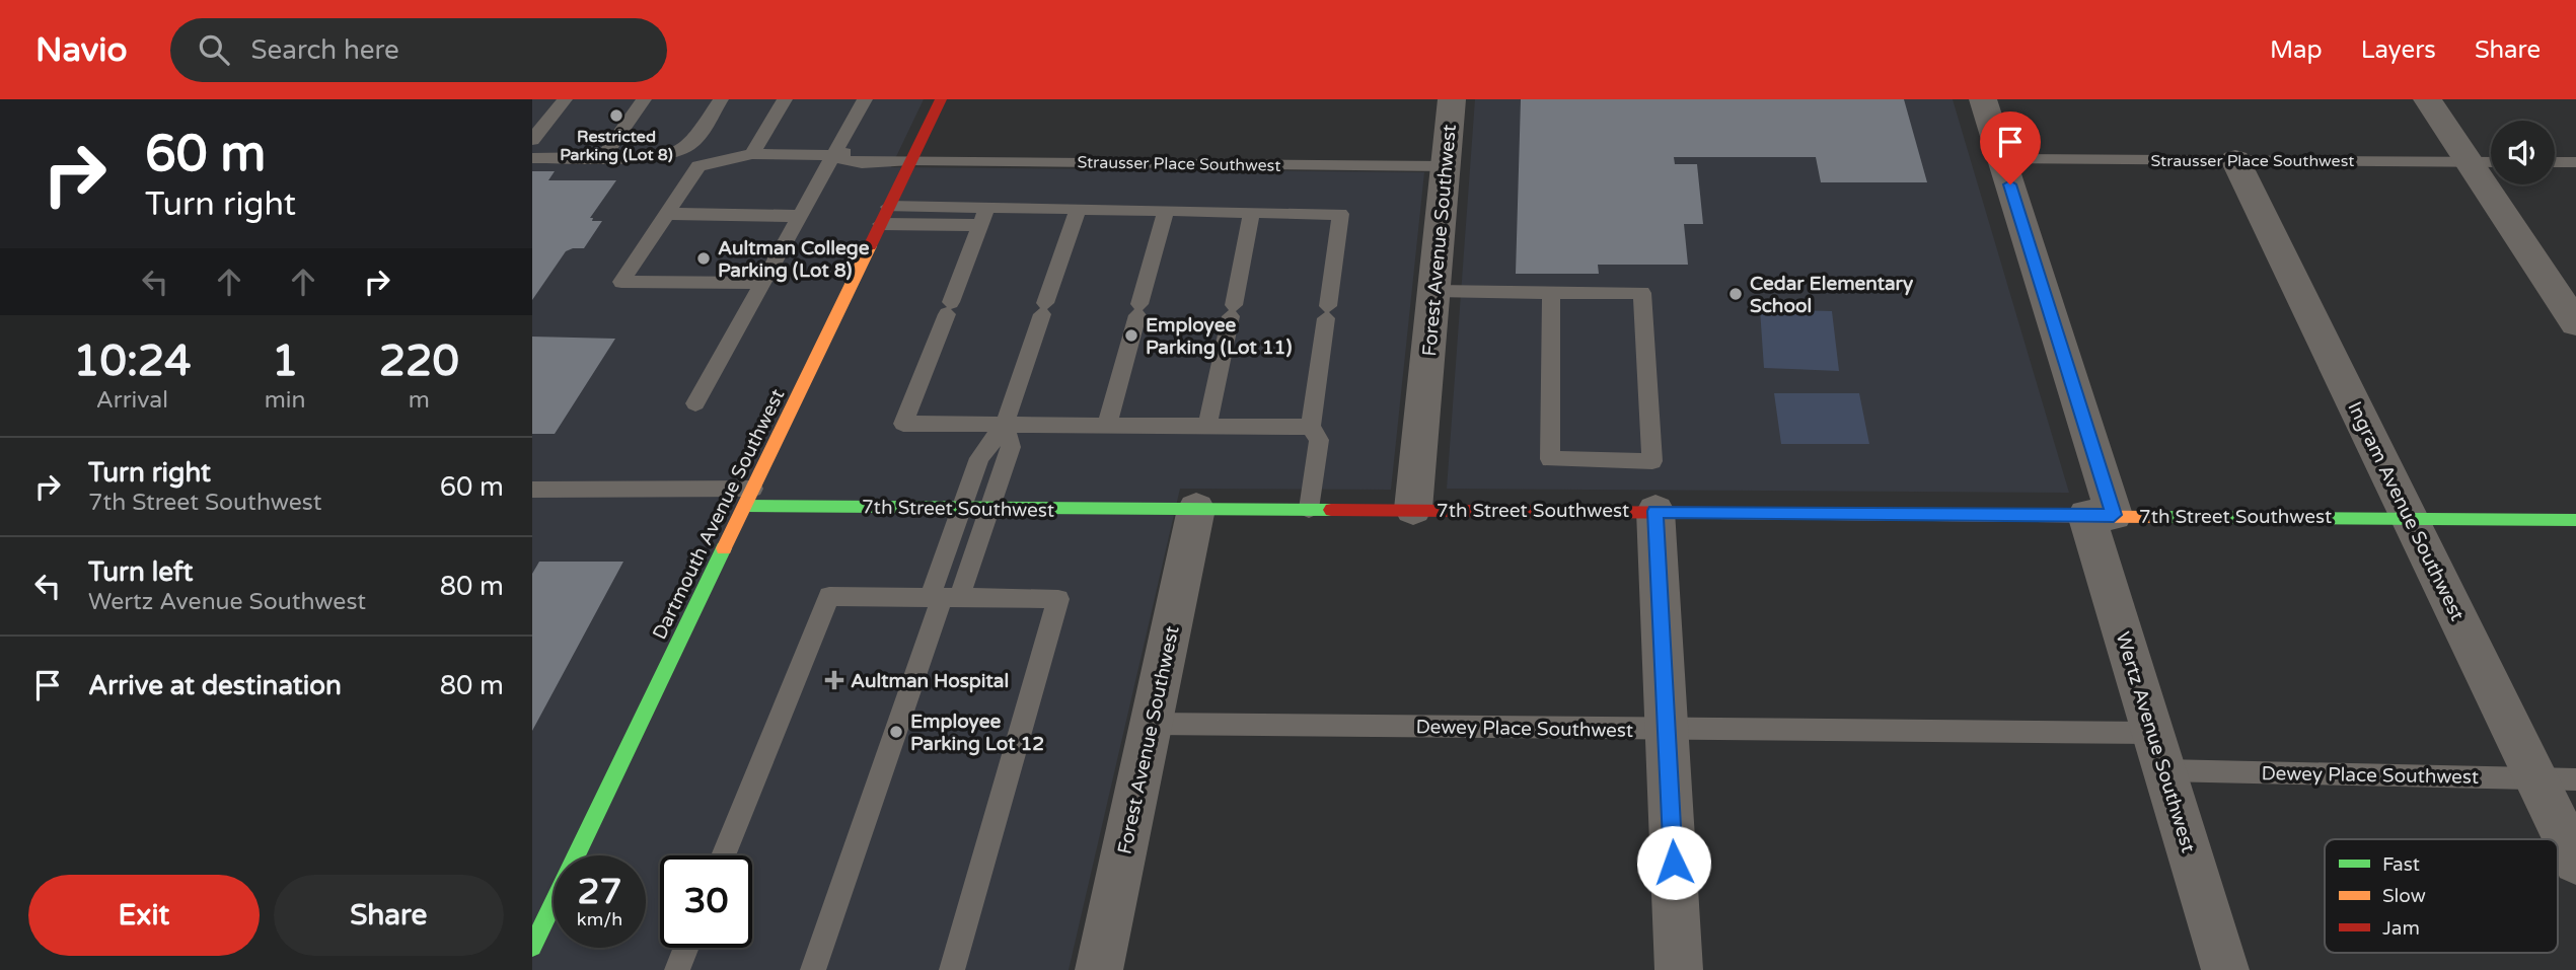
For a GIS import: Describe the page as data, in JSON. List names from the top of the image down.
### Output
{
  "streets": {
    "street": [
      "Forest Avenue Southwest",
      "7th Street Southwest",
      "Ingram Avenue Southwest",
      "Dartmouth Avenue Southwest",
      "Wertz Avenue Southwest"
    ],
    "lane": ["Strausser Place Southwest", "Dewey Place Southwest"]
  },
  "crossings": [
    ["Strausser Place Southwest", "Forest Avenue Southwest"],
    ["Strausser Place Southwest", "Ingram Avenue Southwest"],
    ["Strausser Place Southwest", "Dartmouth Avenue Southwest"],
    ["Strausser Place Southwest", "Wertz Avenue Southwest"],
    ["Forest Avenue Southwest", "7th Street Southwest"],
    ["Forest Avenue Southwest", "Dewey Place Southwest"],
    ["7th Street Southwest", "Ingram Avenue Southwest"],
    ["7th Street Southwest", "Dartmouth Avenue Southwest"],
    ["7th Street Southwest", "Wertz Avenue Southwest"],
    ["Ingram Avenue Southwest", "Dewey Place Southwest"],
    ["Dewey Place Southwest", "Wertz Avenue Southwest"]
  ],
  "places": {
    "other": [
      "Restricted Parking (Lot 8)",
      "Aultman College Parking (Lot 8)",
      "Cedar Elementary School",
      "Employee Parking (Lot 11)",
      "Employee Parking Lot 12"
    ],
    "health": ["Aultman Hospital"]
  },
  "legend": ["Fast", "Slow", "Jam"],
  "page": {
    "header": "Navio",
    "search": "Search here",
    "nav": ["Map", "Layers", "Share"],
    "turn": ["60 m", "Turn right"],
    "eta": [
      "10:24",
      "Arrival",
      "1",
      "min",
      "220",
      "m"
    ],
    "list": [
      {
        "name": "Turn right",
        "note": "7th Street Southwest",
        "value": "60 m"
      },
      {
        "name": "Turn left",
        "note": "Wertz Avenue Southwest",
        "value": "80 m"
      },
      {
        "name": "Arrive at destination",
        "value": "80 m"
      }
    ],
    "speed": "27 km/h",
    "limit": "30",
    "buttons": ["Exit", "Share"]
  }
}
